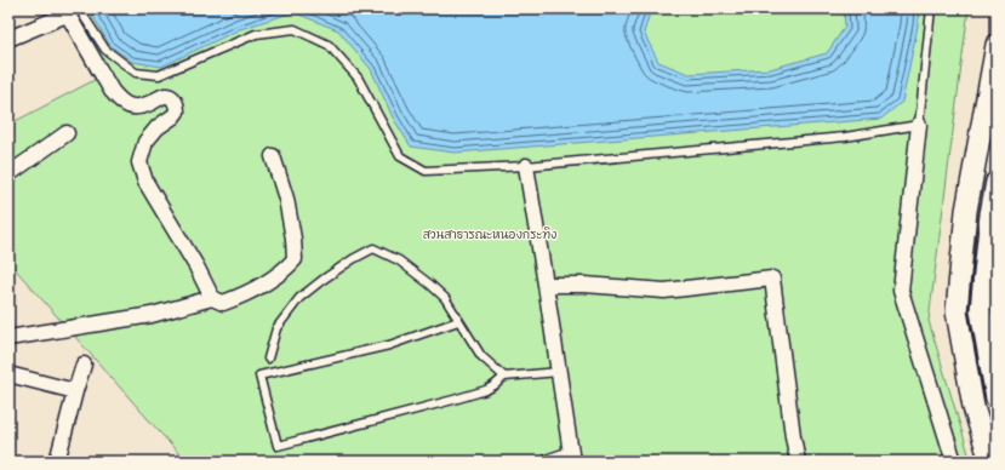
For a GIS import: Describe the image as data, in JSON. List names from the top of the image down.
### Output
{
  "parks": ["สวนสาธารณะหนองกระทิง"]
}
